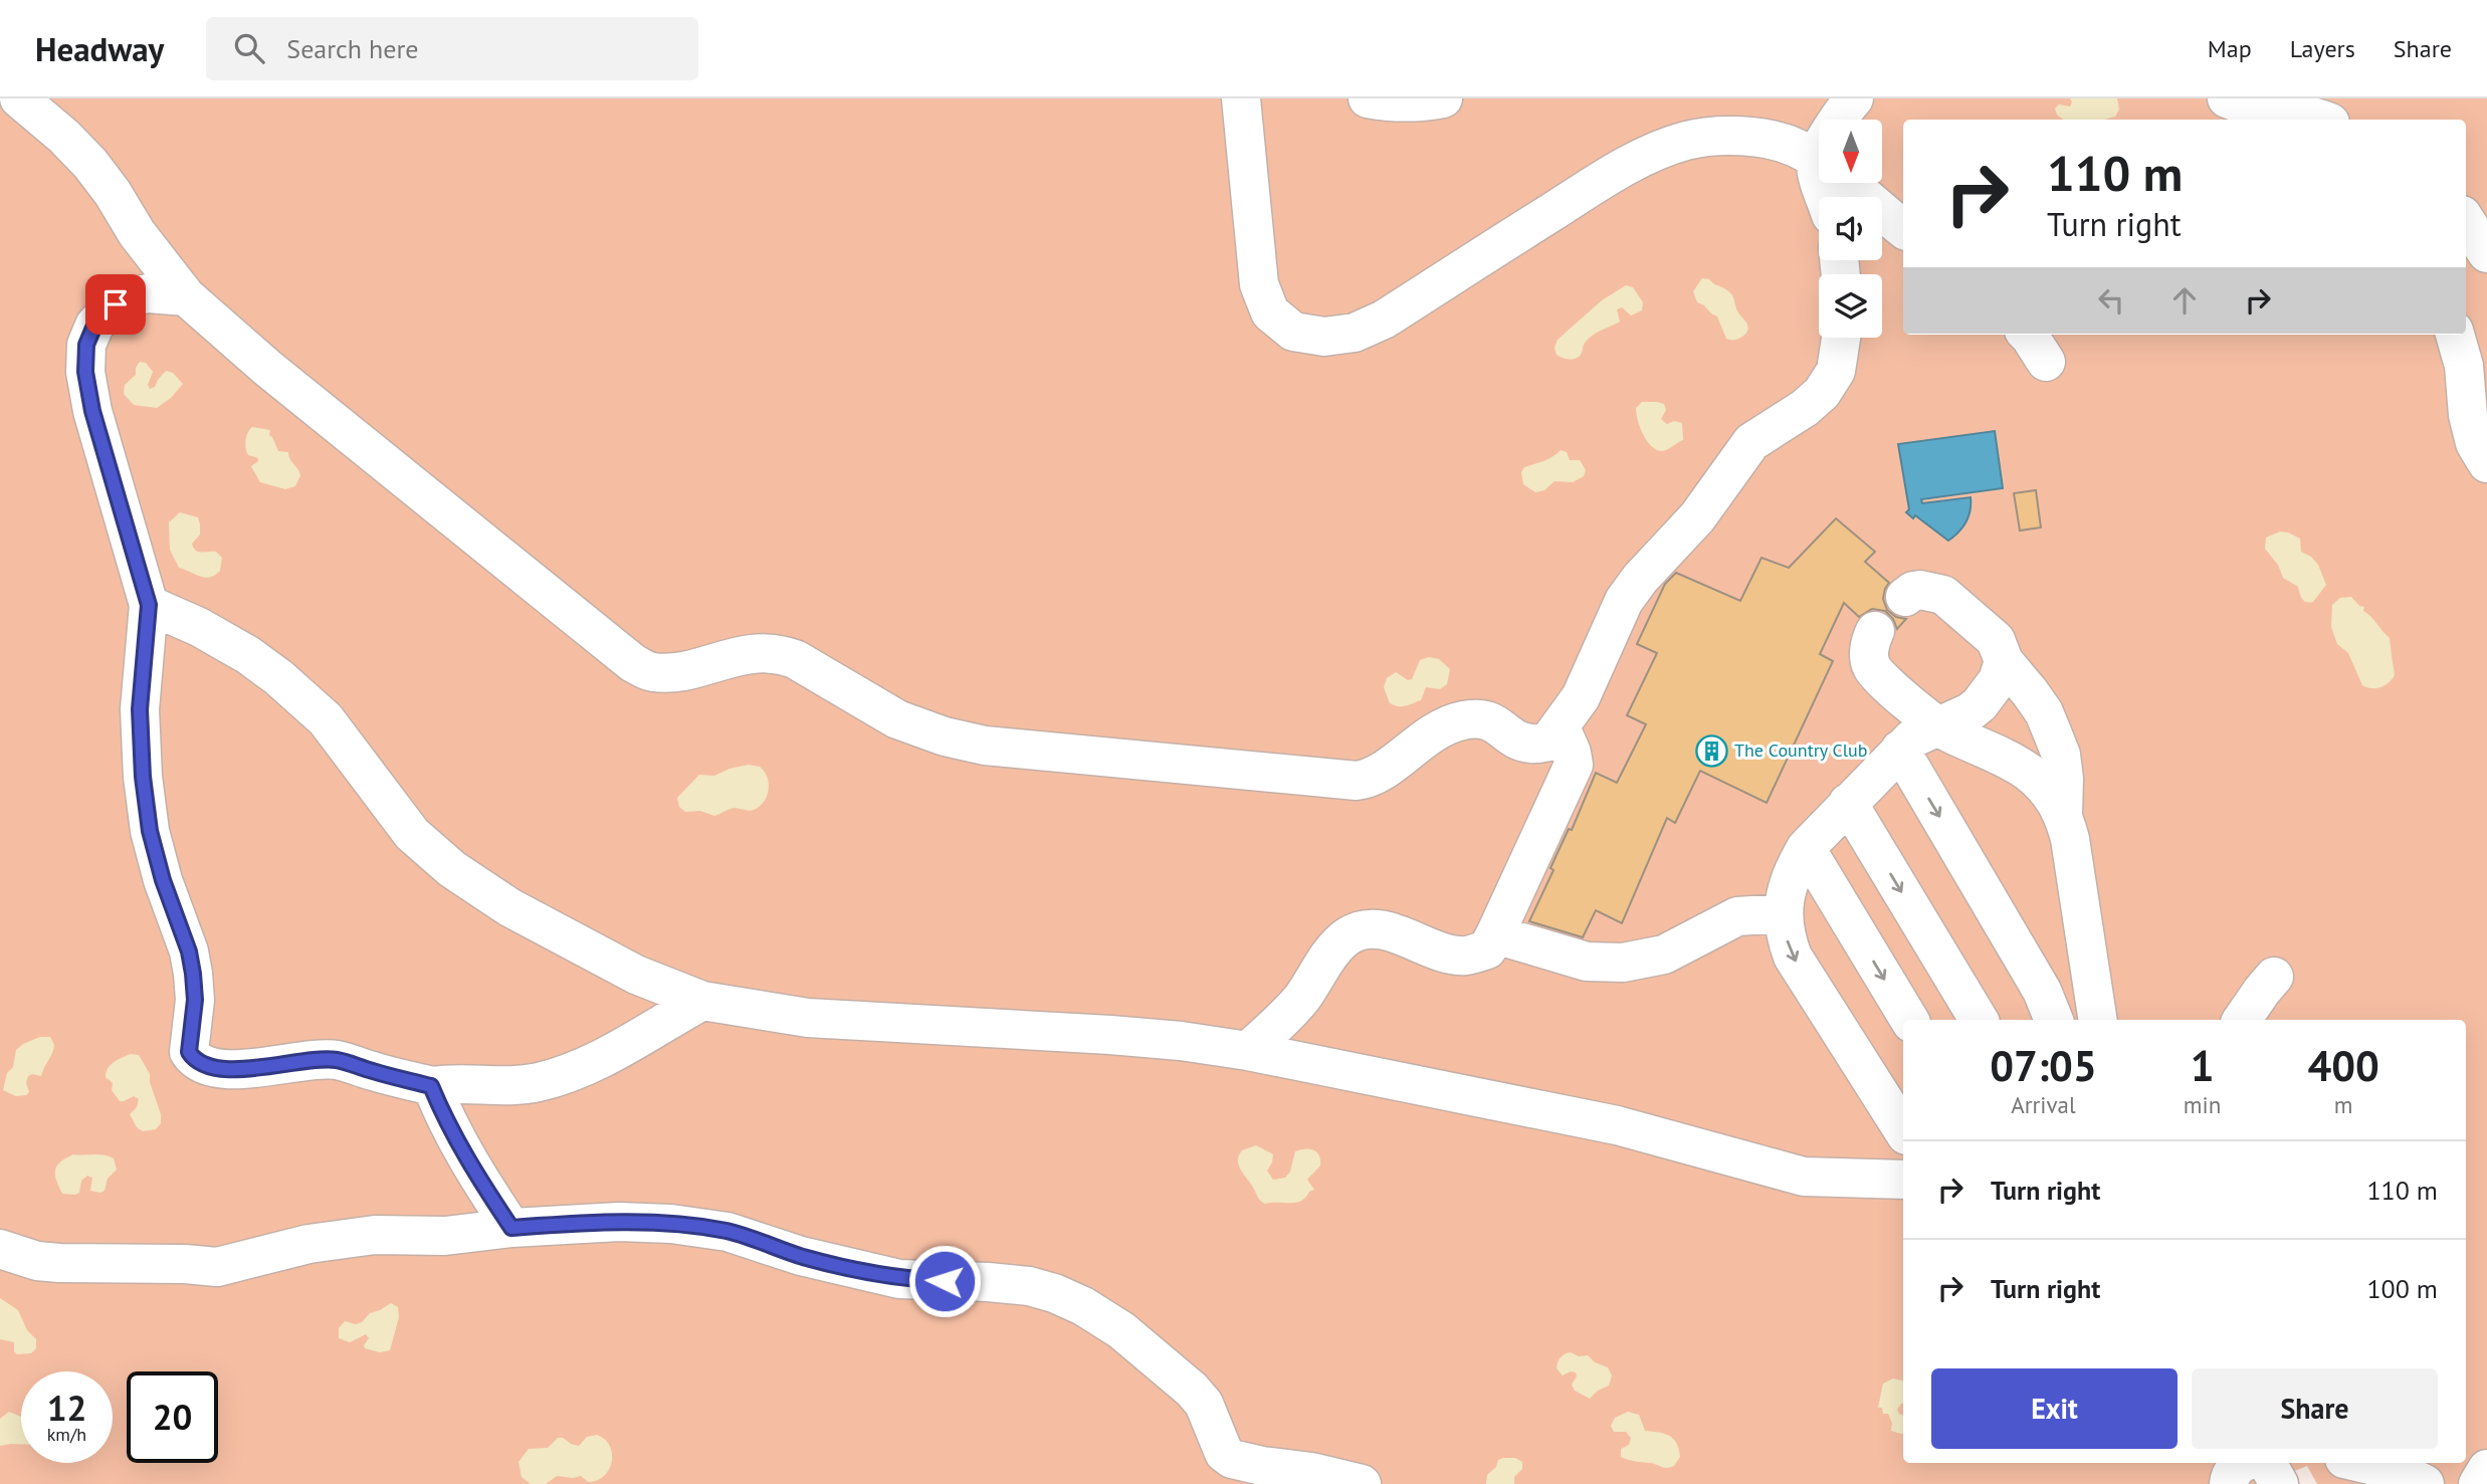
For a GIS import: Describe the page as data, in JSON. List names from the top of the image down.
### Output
{
  "places": {
    "building": ["The Country Club"]
  },
  "north": "bottom",
  "page": {
    "header": "Headway",
    "search": "Search here",
    "nav": ["Map", "Layers", "Share"],
    "turn": ["110 m", "Turn right"],
    "eta": [
      "07:05",
      "Arrival",
      "1",
      "min",
      "400",
      "m"
    ],
    "list": [
      {
        "name": "Turn right",
        "value": "110 m"
      },
      {
        "name": "Turn right",
        "value": "100 m"
      }
    ],
    "buttons": ["Exit", "Share"],
    "speed": "12 km/h",
    "limit": "20"
  }
}
